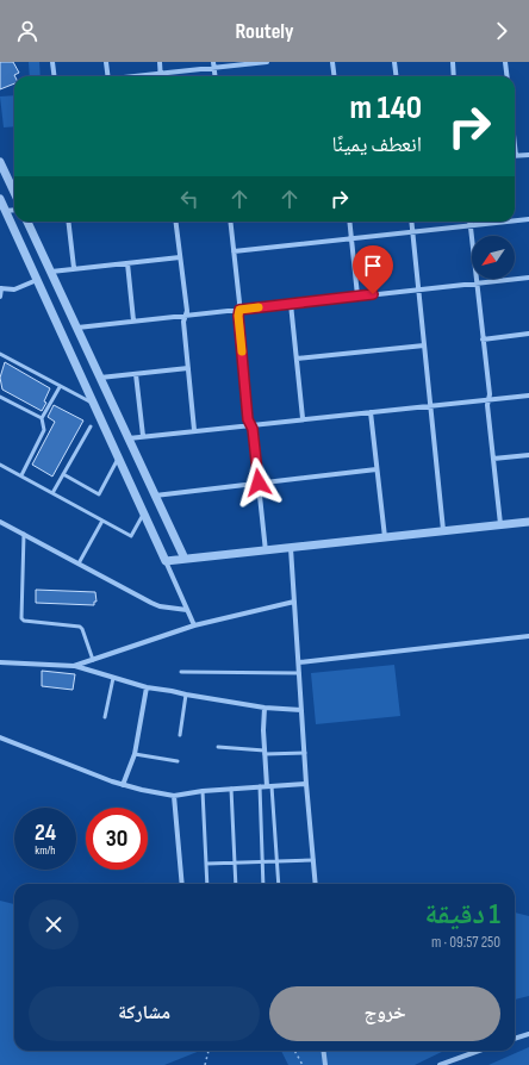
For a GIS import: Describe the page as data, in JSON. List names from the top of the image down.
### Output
{
  "north": "bottom left",
  "page": {
    "header": "Routely",
    "turn": ["140 m", "انعطف يمينًا"],
    "speed": "24 km/h",
    "limit": "30",
    "heading": ["1 دقيقة", "250 m · 09:57"],
    "buttons": ["خروج", "مشاركة"]
  }
}
